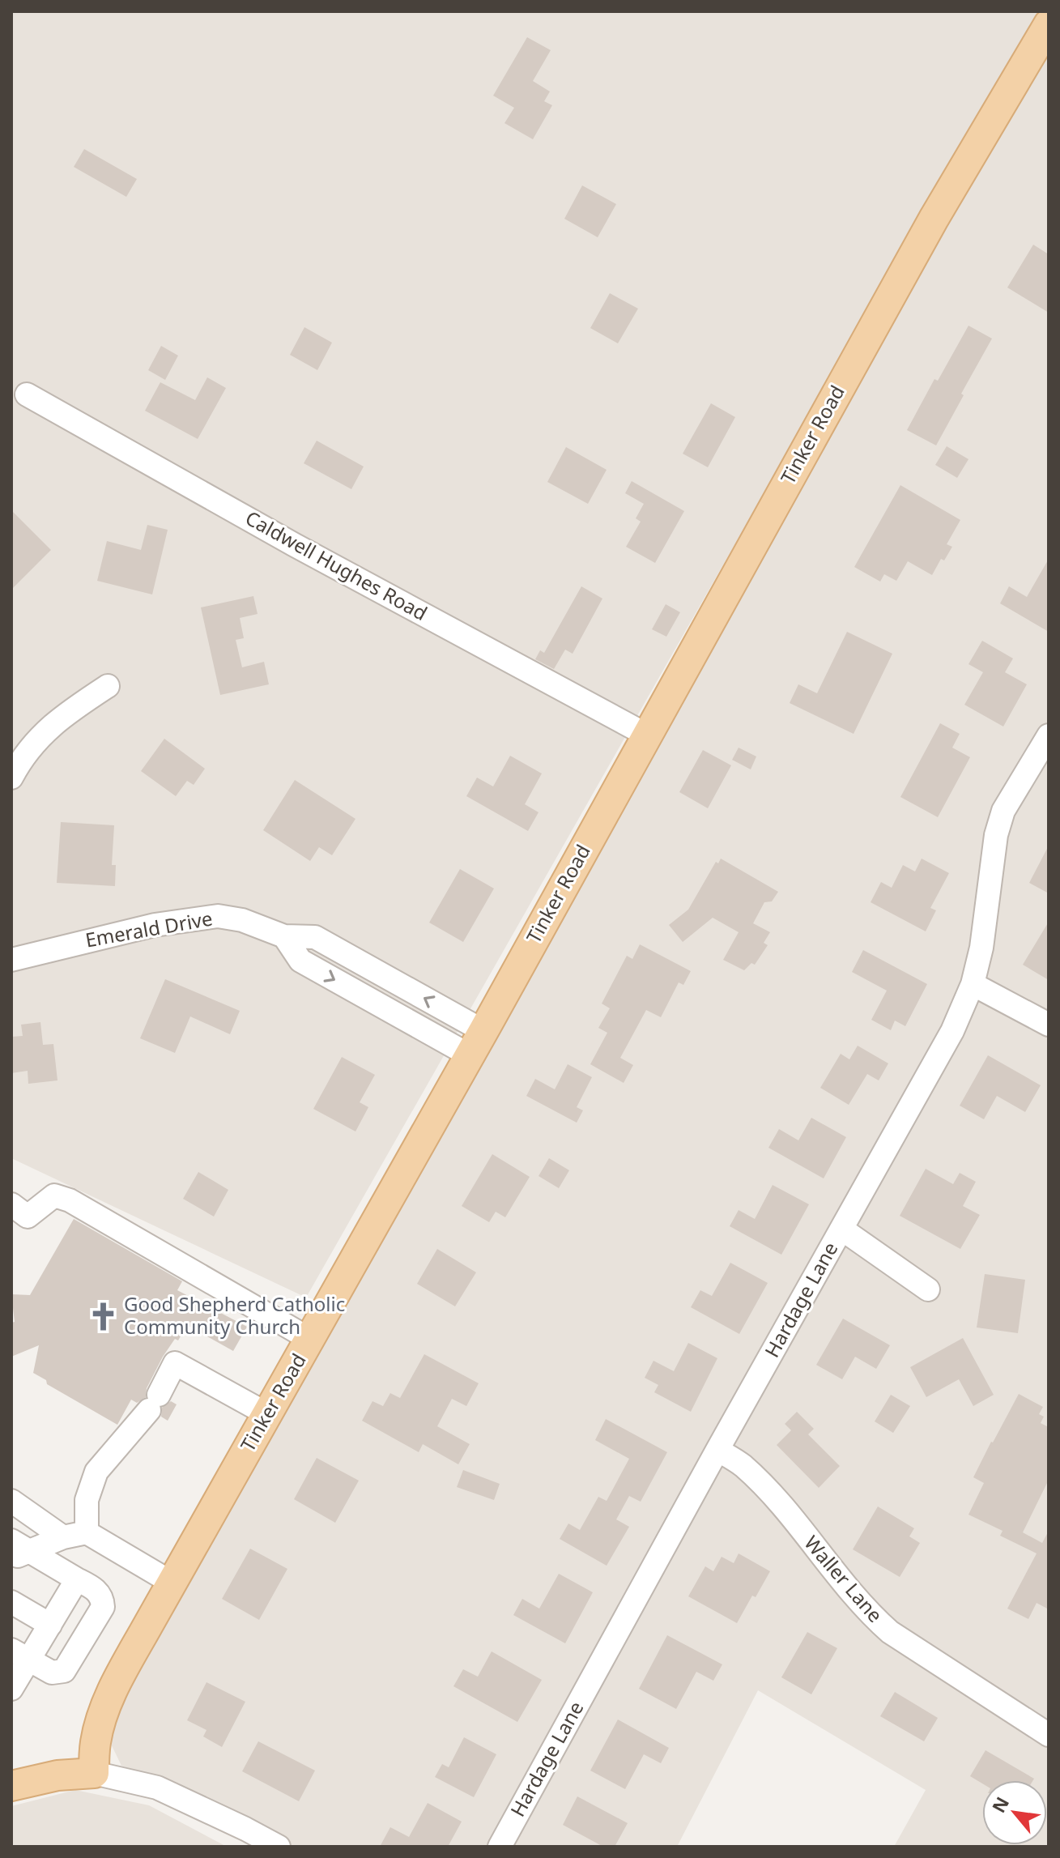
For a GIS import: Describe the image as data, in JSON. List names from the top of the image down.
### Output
{
  "streets": {
    "main road": ["Tinker Road"],
    "street": [
      "Caldwell Hughes Road",
      "Emerald Drive",
      "Hardage Lane",
      "Waller Lane"
    ]
  },
  "crossings": [
    ["Tinker Road", "Caldwell Hughes Road"],
    ["Tinker Road", "Emerald Drive"],
    ["Hardage Lane", "Waller Lane"]
  ],
  "places": {
    "church": ["Good Shepherd Catholic Community Church"]
  },
  "north": "top left"
}
